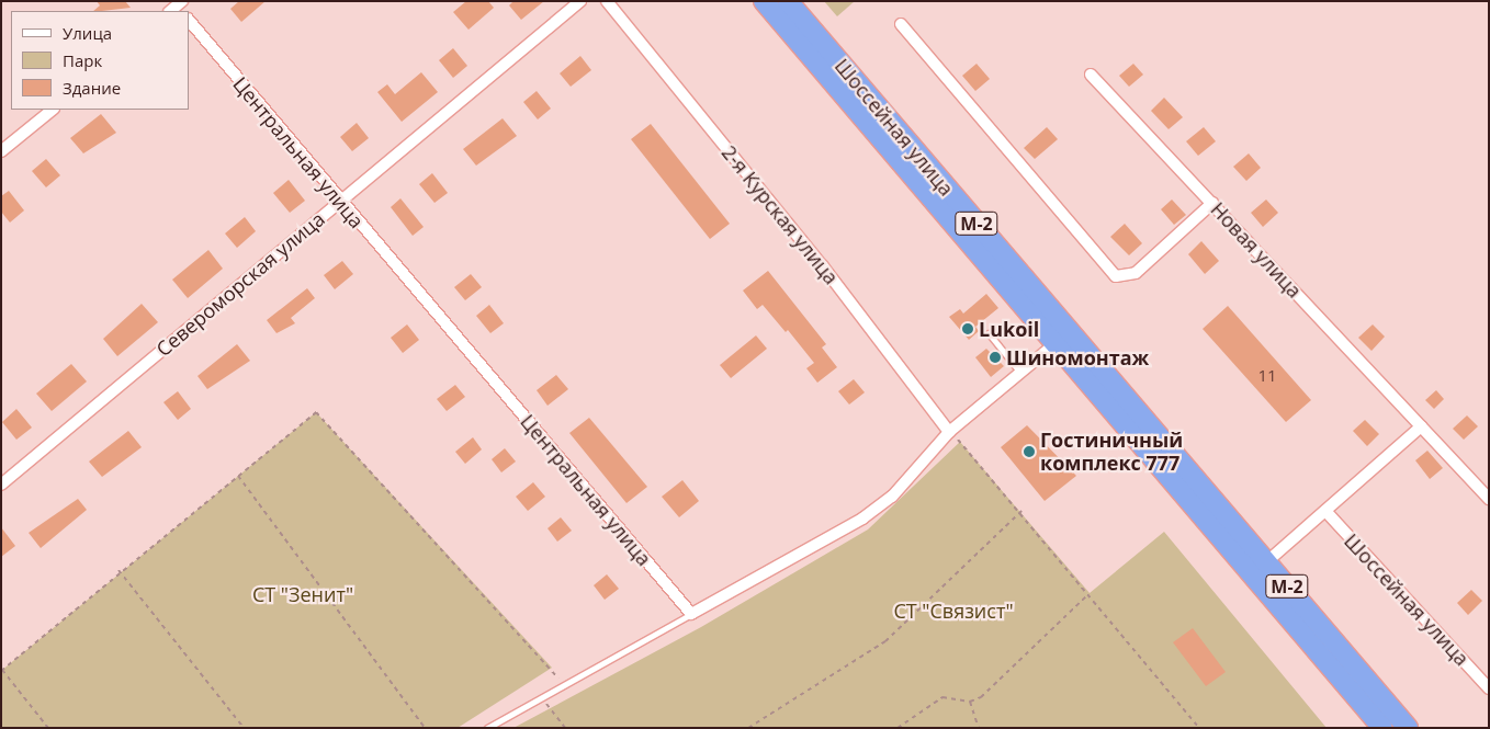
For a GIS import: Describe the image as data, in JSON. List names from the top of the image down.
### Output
{
  "streets": {
    "highway": ["Шоссейная улица", "М-2"],
    "street": [
      "Центральная улица",
      "2-я Курская улица",
      "Новая улица",
      "Североморская улица"
    ]
  },
  "crossings": [
    ["Центральная улица", "Североморская улица"]
  ],
  "parks": ["СТ \"Зенит\"", "СТ \"Связист\""],
  "places": ["Lukoil", "Шиномонтаж", "Гостиничный комплекс 777"],
  "house_numbers": ["11"],
  "legend": ["Улица", "Парк", "Здание"]
}
